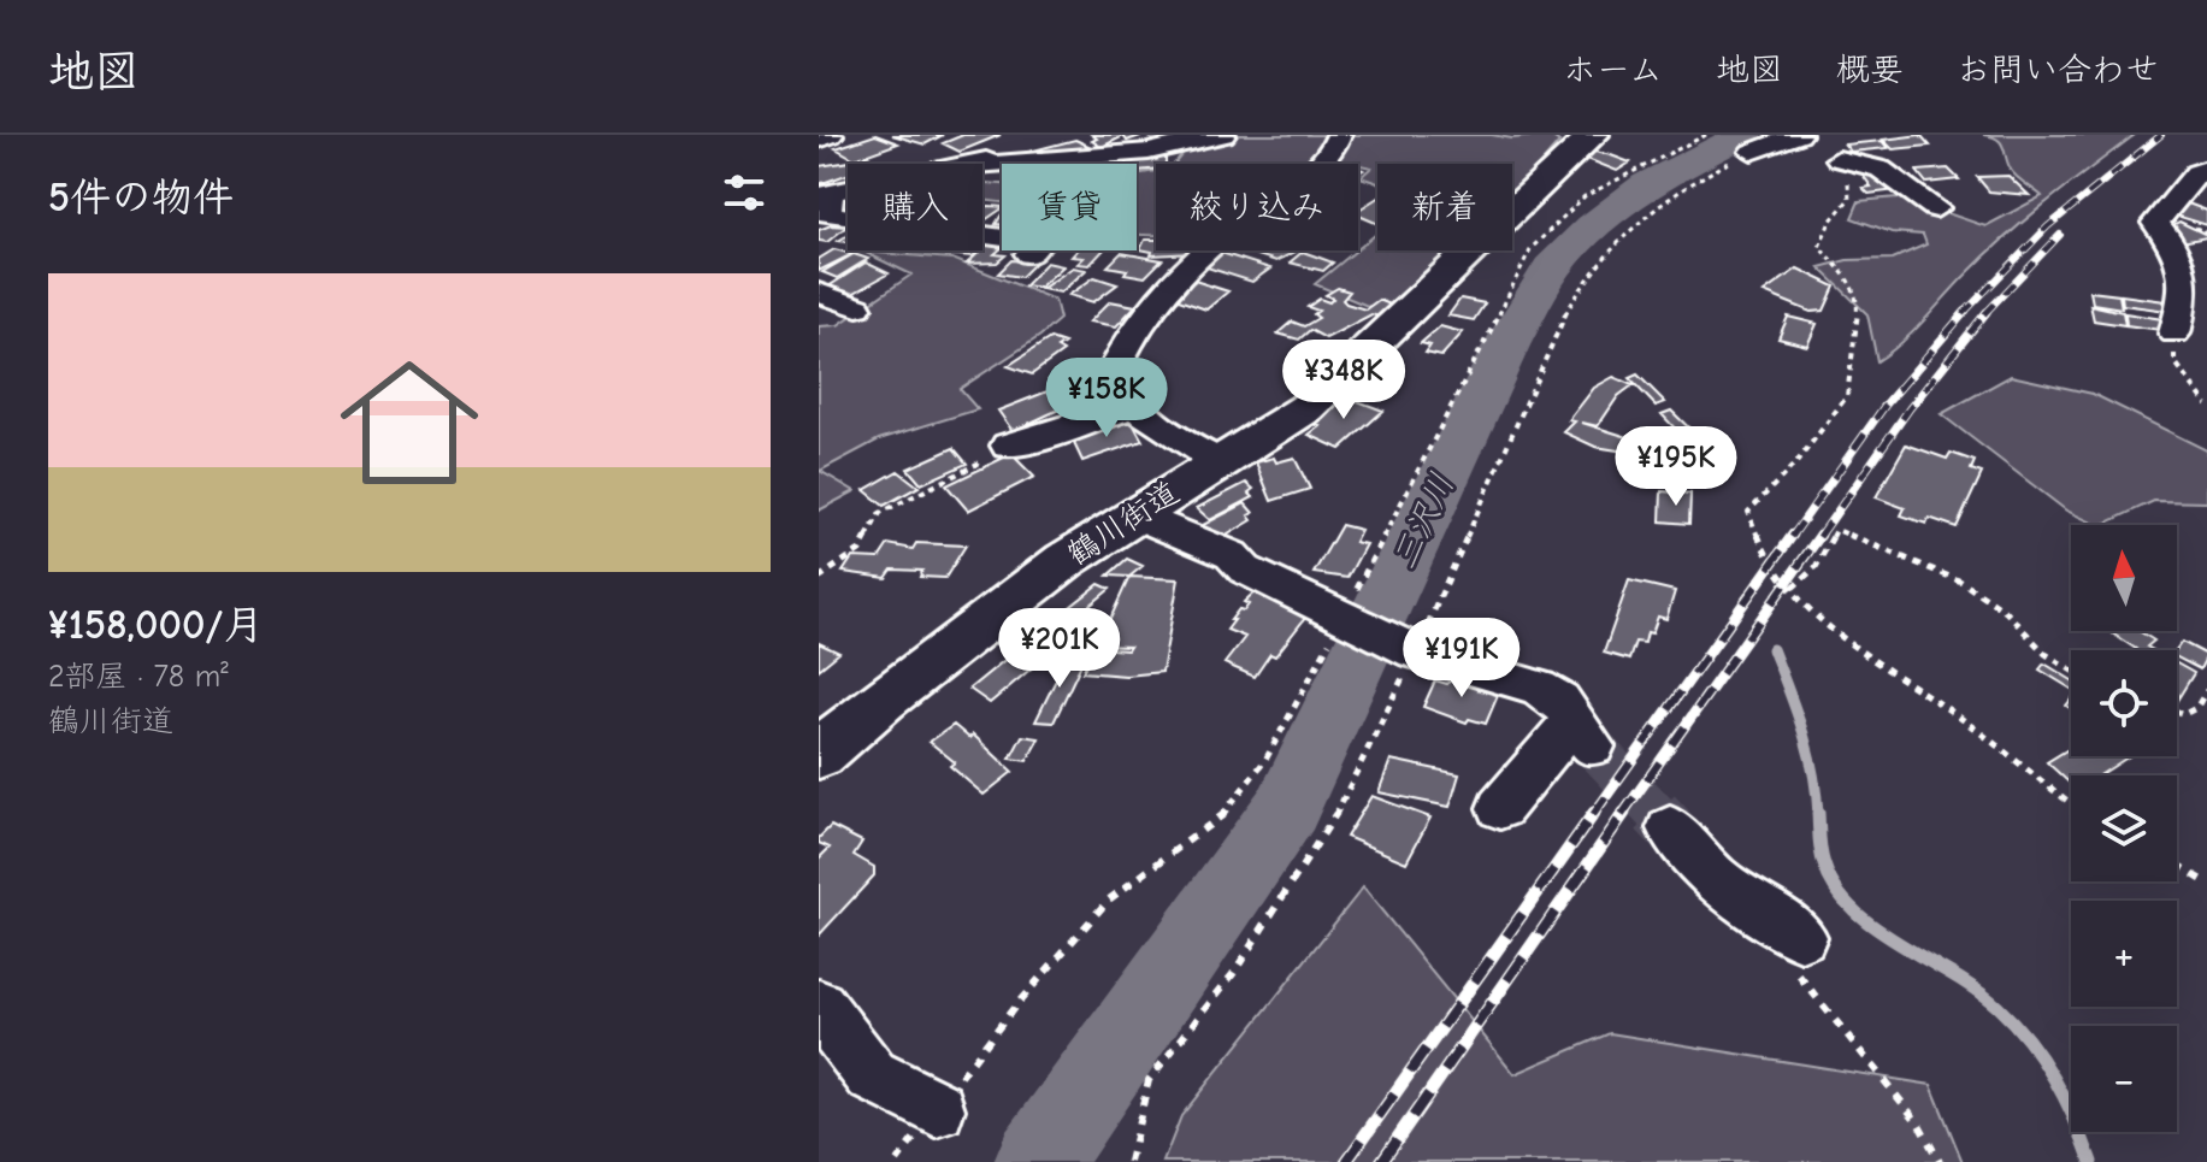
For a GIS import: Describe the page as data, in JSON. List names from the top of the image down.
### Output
{
  "streets": {
    "main road": ["鶴川街道"]
  },
  "water": ["三沢川"],
  "north": "top",
  "page": {
    "header": "地図",
    "nav": [
      "ホーム",
      "地図",
      "概要",
      "お問い合わせ"
    ],
    "heading": "5件の物件",
    "chip": [
      "購入",
      "賃貸",
      "絞り込み",
      "新着"
    ],
    "list": [
      {
        "name": "¥158,000/月",
        "note": "2部屋 · 78 m² · 鶴川街道"
      }
    ],
    "price": [
      "¥348K",
      "¥158K",
      "¥195K",
      "¥201K",
      "¥191K"
    ],
    "map_buttons": ["+", "−"]
  }
}
